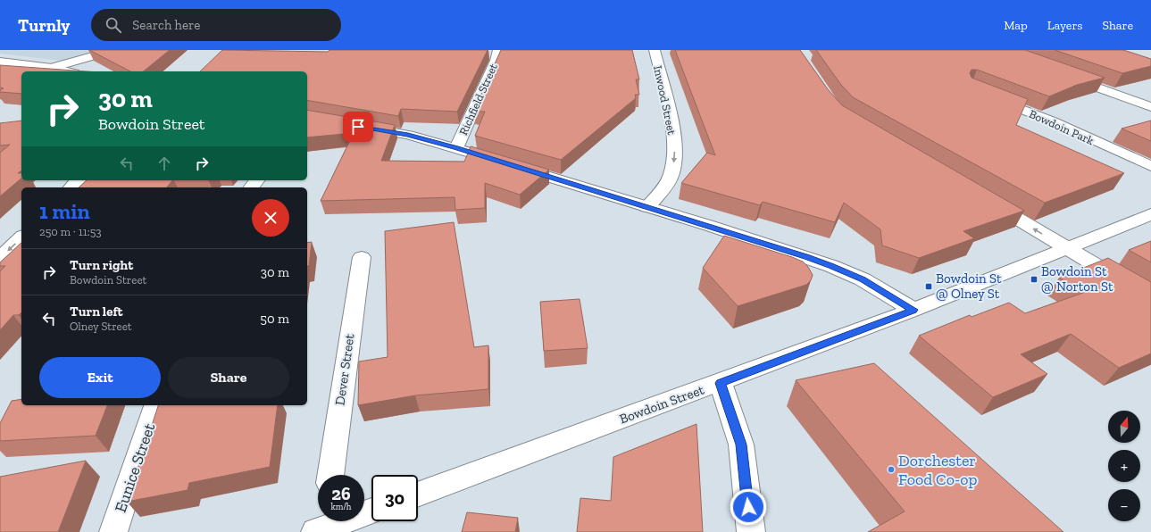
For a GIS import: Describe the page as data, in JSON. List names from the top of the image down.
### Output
{
  "streets": {
    "street": [
      "Richfield Street",
      "Inwood Street",
      "Bowdoin Park",
      "Dever Street",
      "Bowdoin Street",
      "Eunice Street"
    ]
  },
  "one_way": ["Inwood Street"],
  "places": {
    "transit": ["Bowdoin St @ Norton St", "Bowdoin St @ Olney St"],
    "other": ["Dorchester Food Co-op"]
  },
  "north": "top",
  "page": {
    "header": "Turnly",
    "search": "Search here",
    "nav": ["Map", "Layers", "Share"],
    "turn": ["30 m", "Bowdoin Street"],
    "heading": ["1 min", "250 m · 11:53"],
    "list": [
      {
        "name": "Turn right",
        "note": "Bowdoin Street",
        "value": "30 m"
      },
      {
        "name": "Turn left",
        "note": "Olney Street",
        "value": "50 m"
      }
    ],
    "buttons": ["Exit", "Share"],
    "map_buttons": ["+", "−"],
    "speed": "26 km/h",
    "limit": "30"
  }
}
